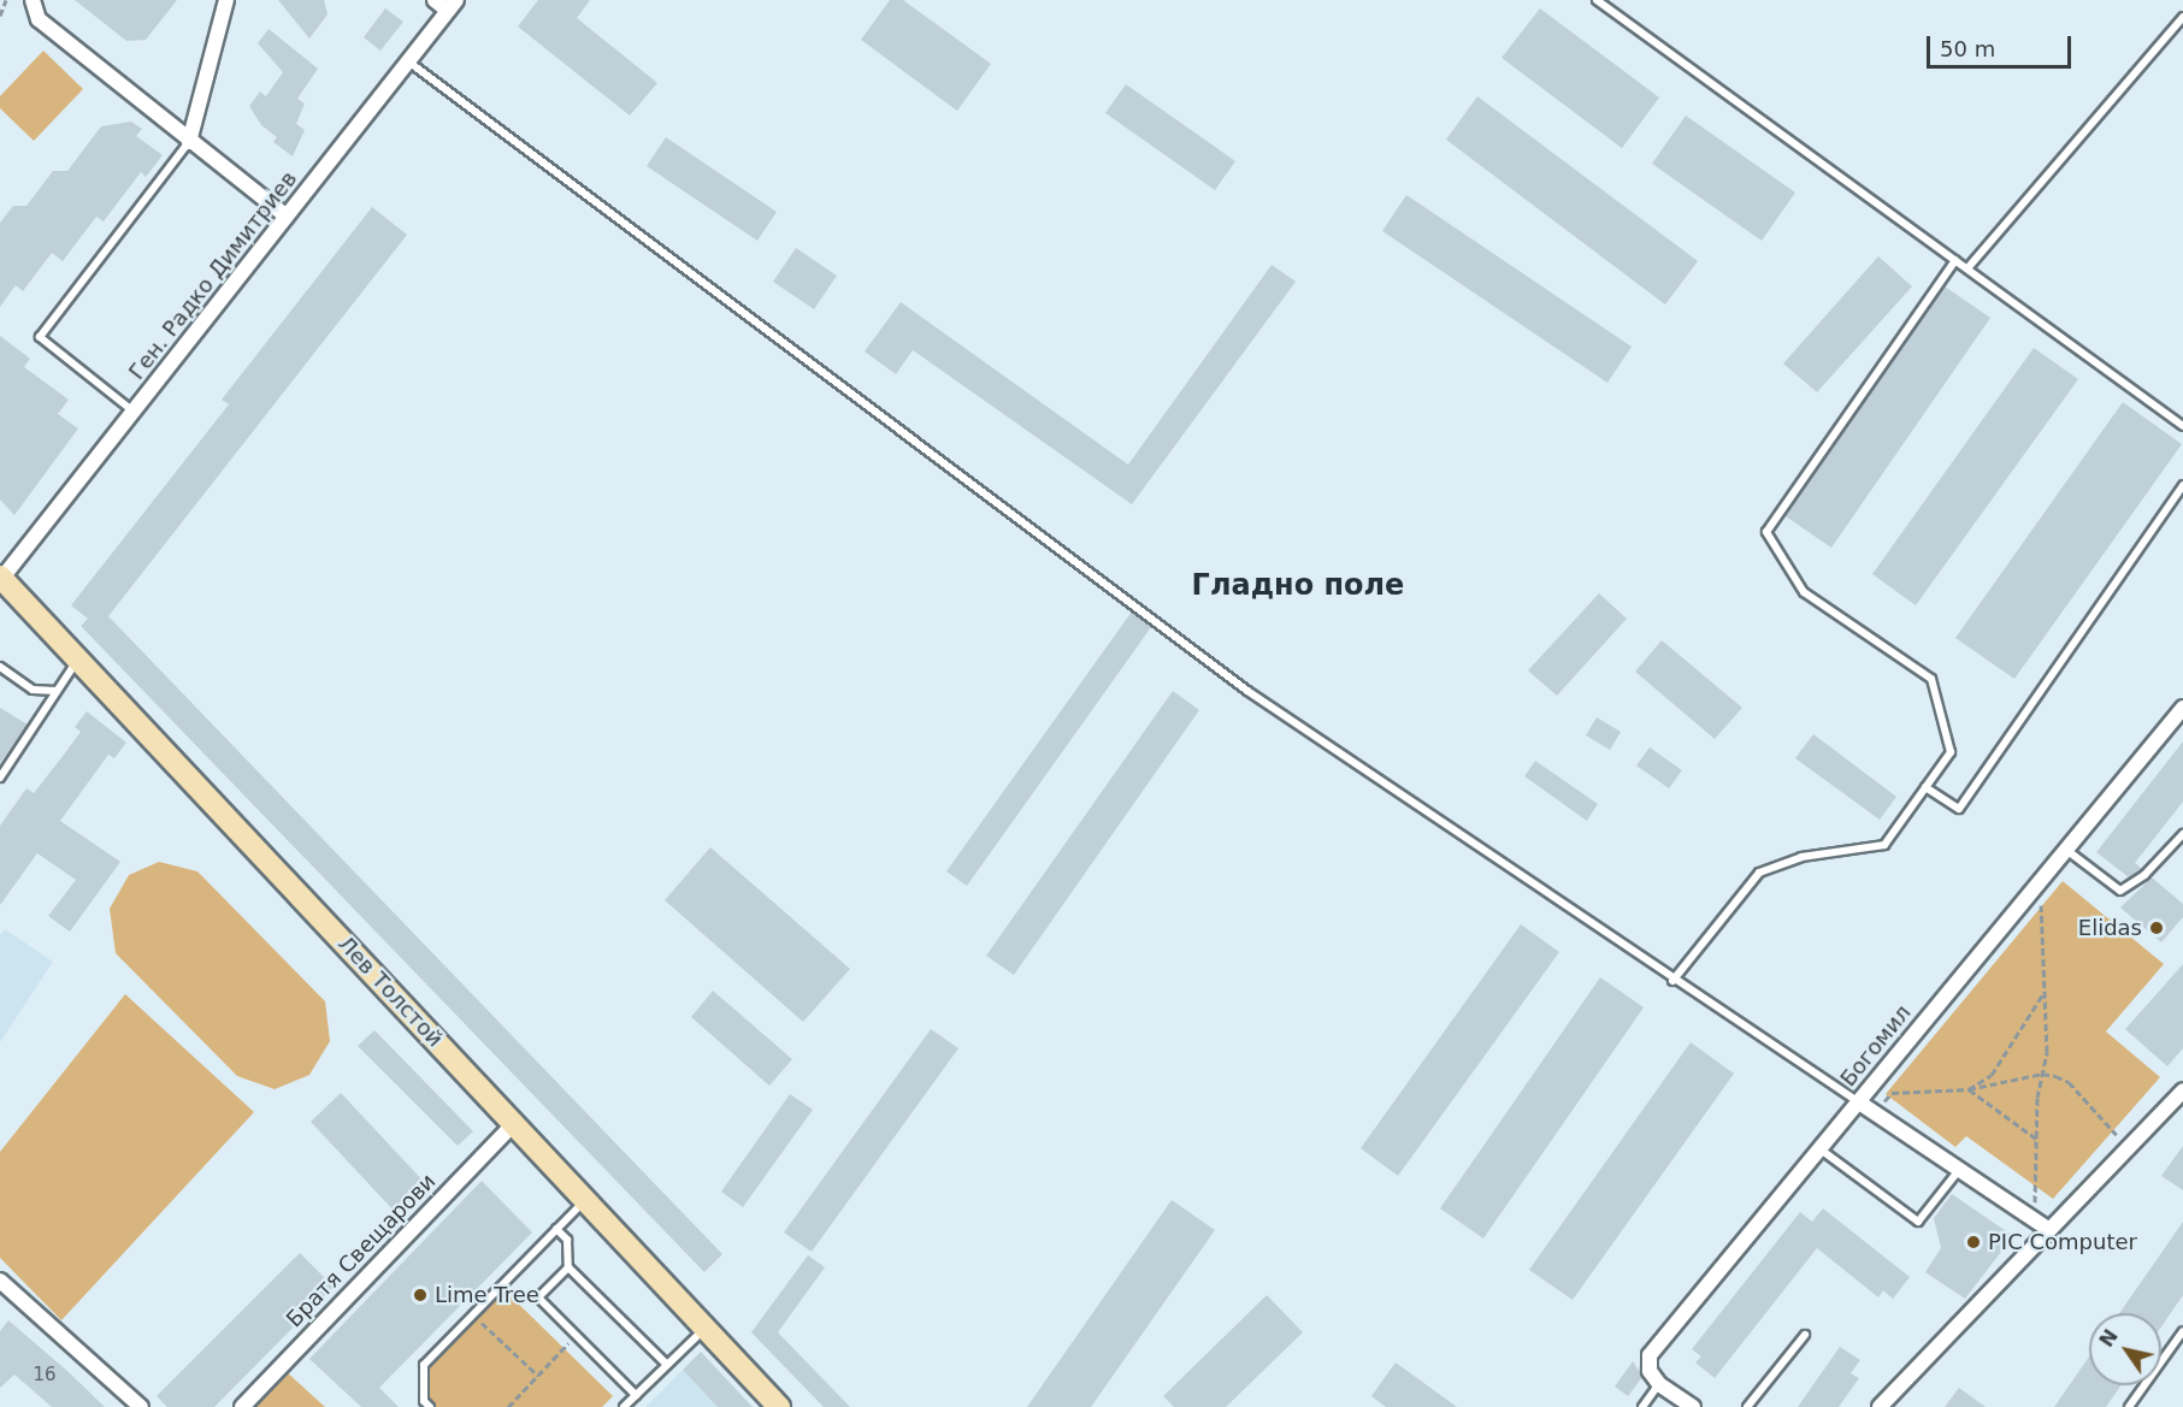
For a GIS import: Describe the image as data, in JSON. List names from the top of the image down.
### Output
{
  "streets": {
    "street": [
      "Ген. Радко Димитриев",
      "Лев Толстой",
      "Богомил",
      "Братя Свещарови"
    ]
  },
  "crossings": [
    ["Ген. Радко Димитриев", "Лев Толстой"],
    ["Лев Толстой", "Братя Свещарови"]
  ],
  "districts": ["Гладно поле"],
  "places": ["Elidas", "PIC Computer", "Lime Tree"],
  "house_numbers": ["16"],
  "scale_bar": "50 m",
  "north": "top left"
}
